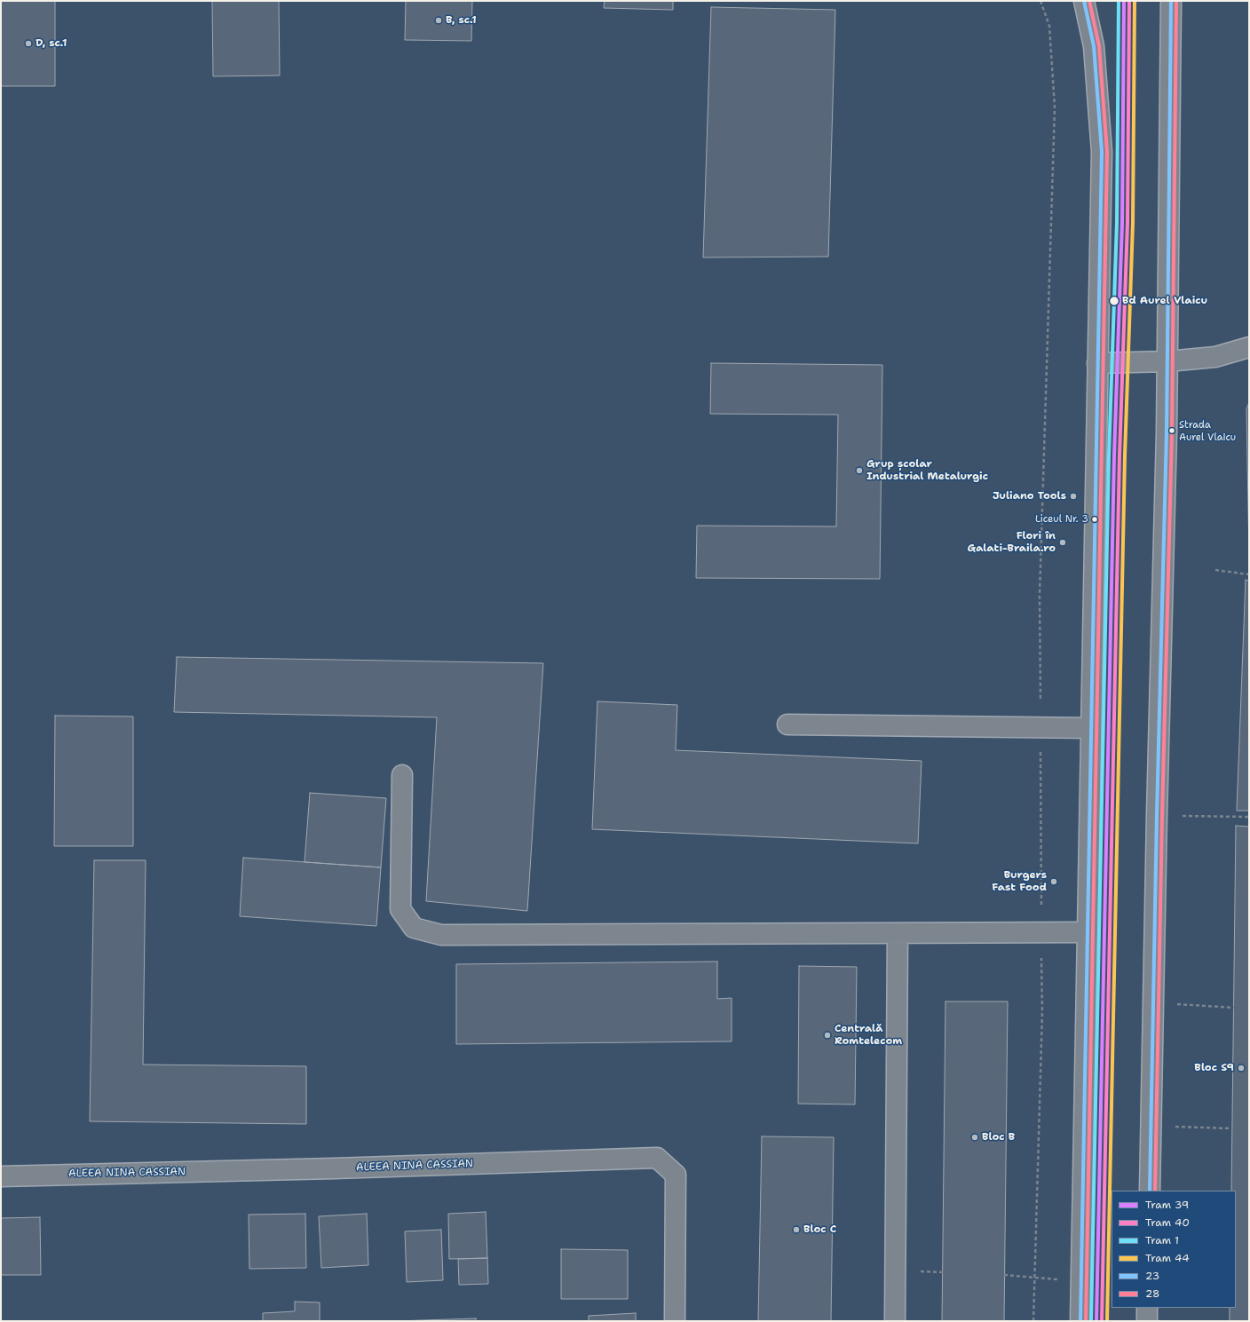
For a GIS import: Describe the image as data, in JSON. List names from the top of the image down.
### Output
{
  "streets": {
    "main road": ["ALEEA NINA CASSIAN"]
  },
  "places": [
    "B, sc.1",
    "D, sc.1",
    "Bd Aurel Vlaicu",
    "Strada Aurel Vlaicu",
    "Grup școlar Industrial Metalurgic",
    "Juliano Tools",
    "Liceul Nr. 3",
    "Flori în Galati-Braila.ro",
    "Burgers Fast Food",
    "Centrală Romtelecom",
    "Bloc S9",
    "Bloc B",
    "Bloc C"
  ],
  "lines": [
    "tram line 39",
    "tram line 40",
    "tram line 1",
    "tram line 44",
    "transit line 23",
    "transit line 28"
  ],
  "legend": [
    "Tram 39",
    "Tram 40",
    "Tram 1",
    "Tram 44",
    "23",
    "28"
  ]
}
